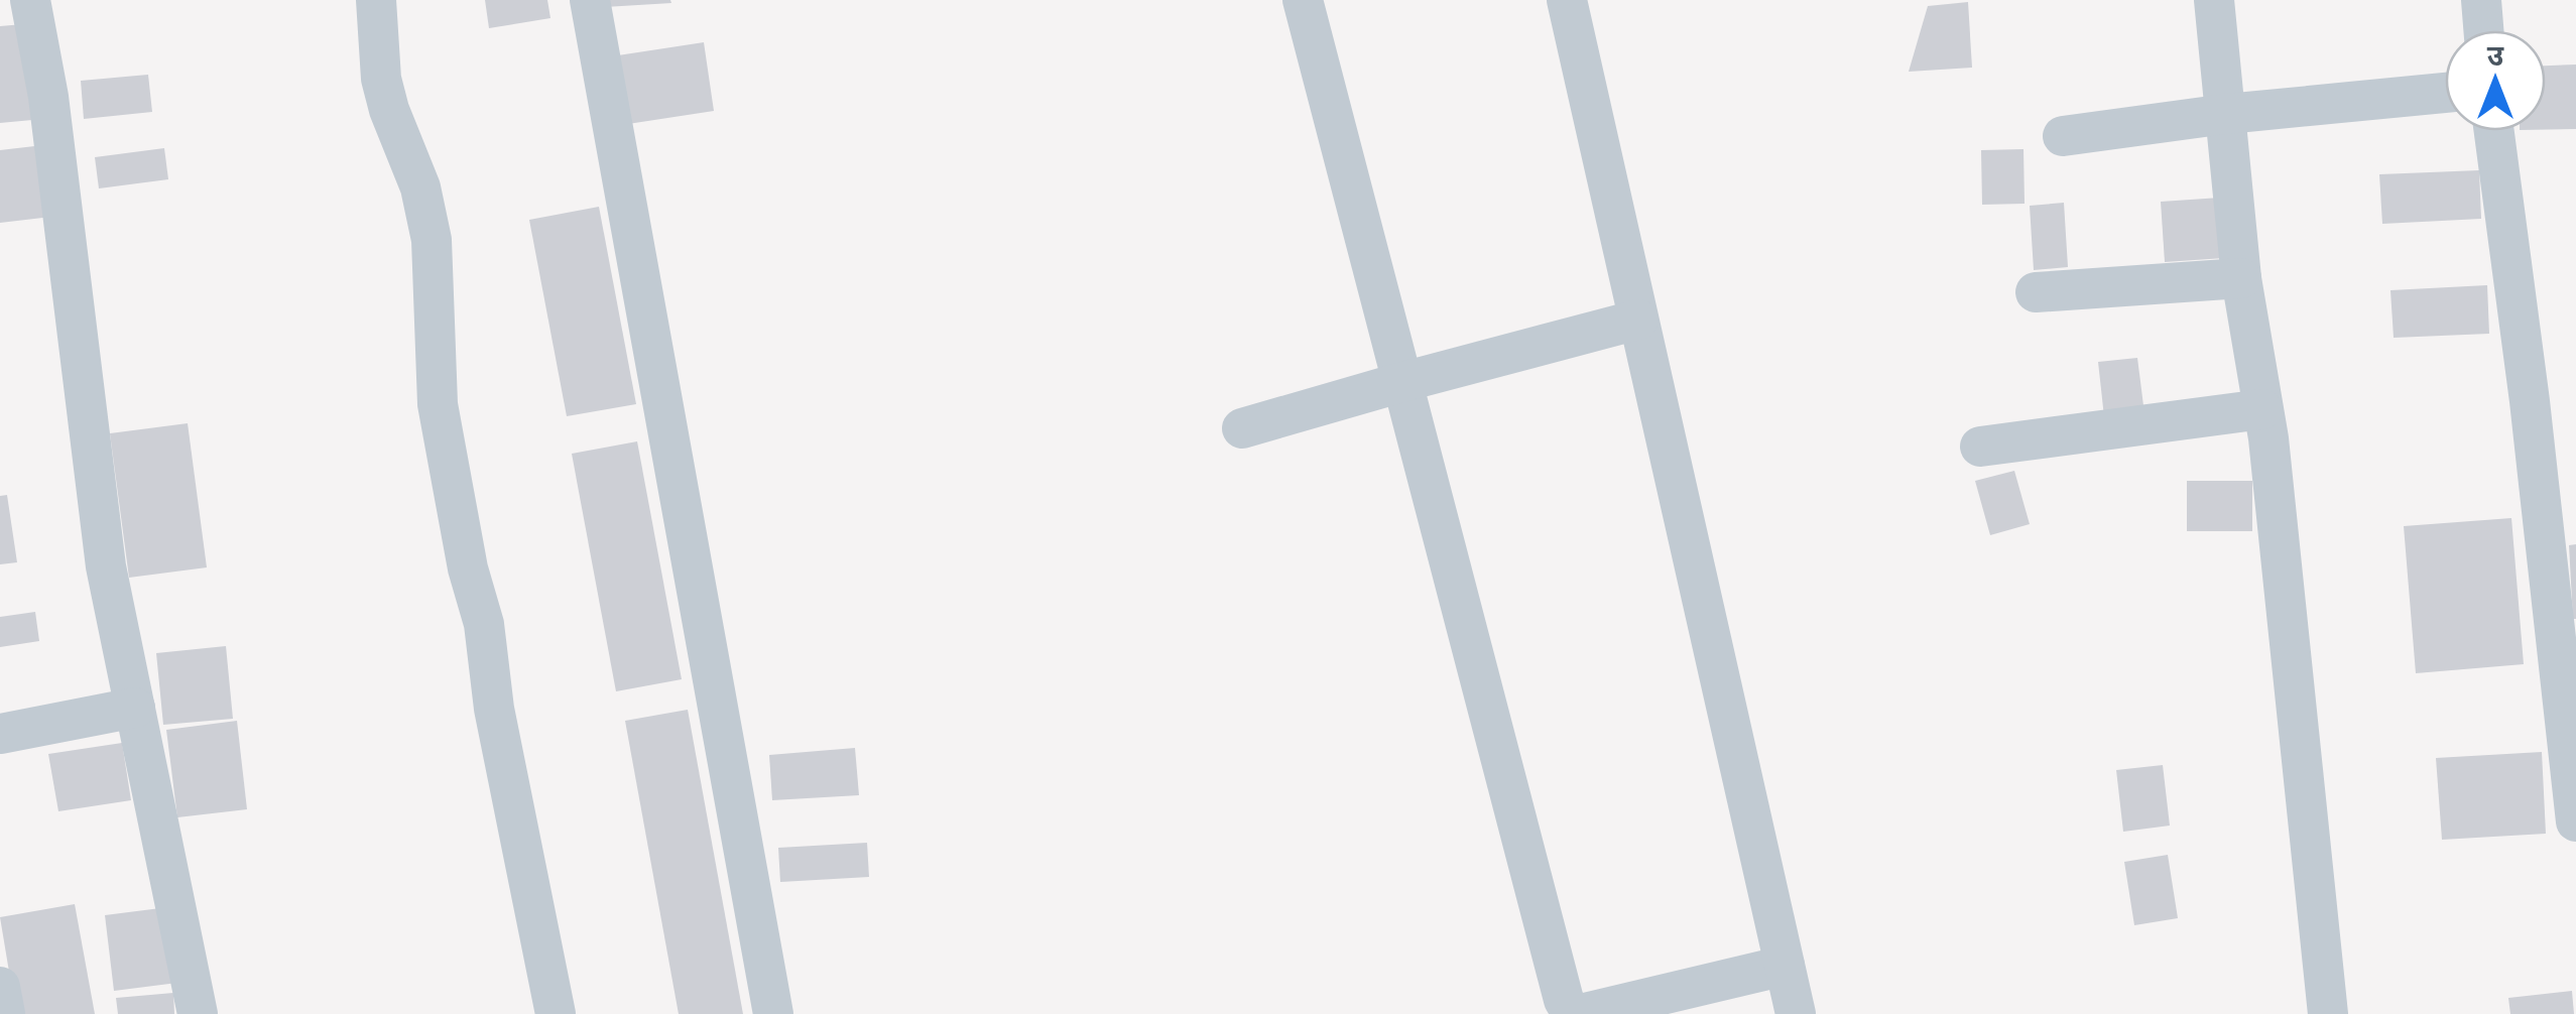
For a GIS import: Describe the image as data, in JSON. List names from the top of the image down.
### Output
{
  "north": "top"
}
